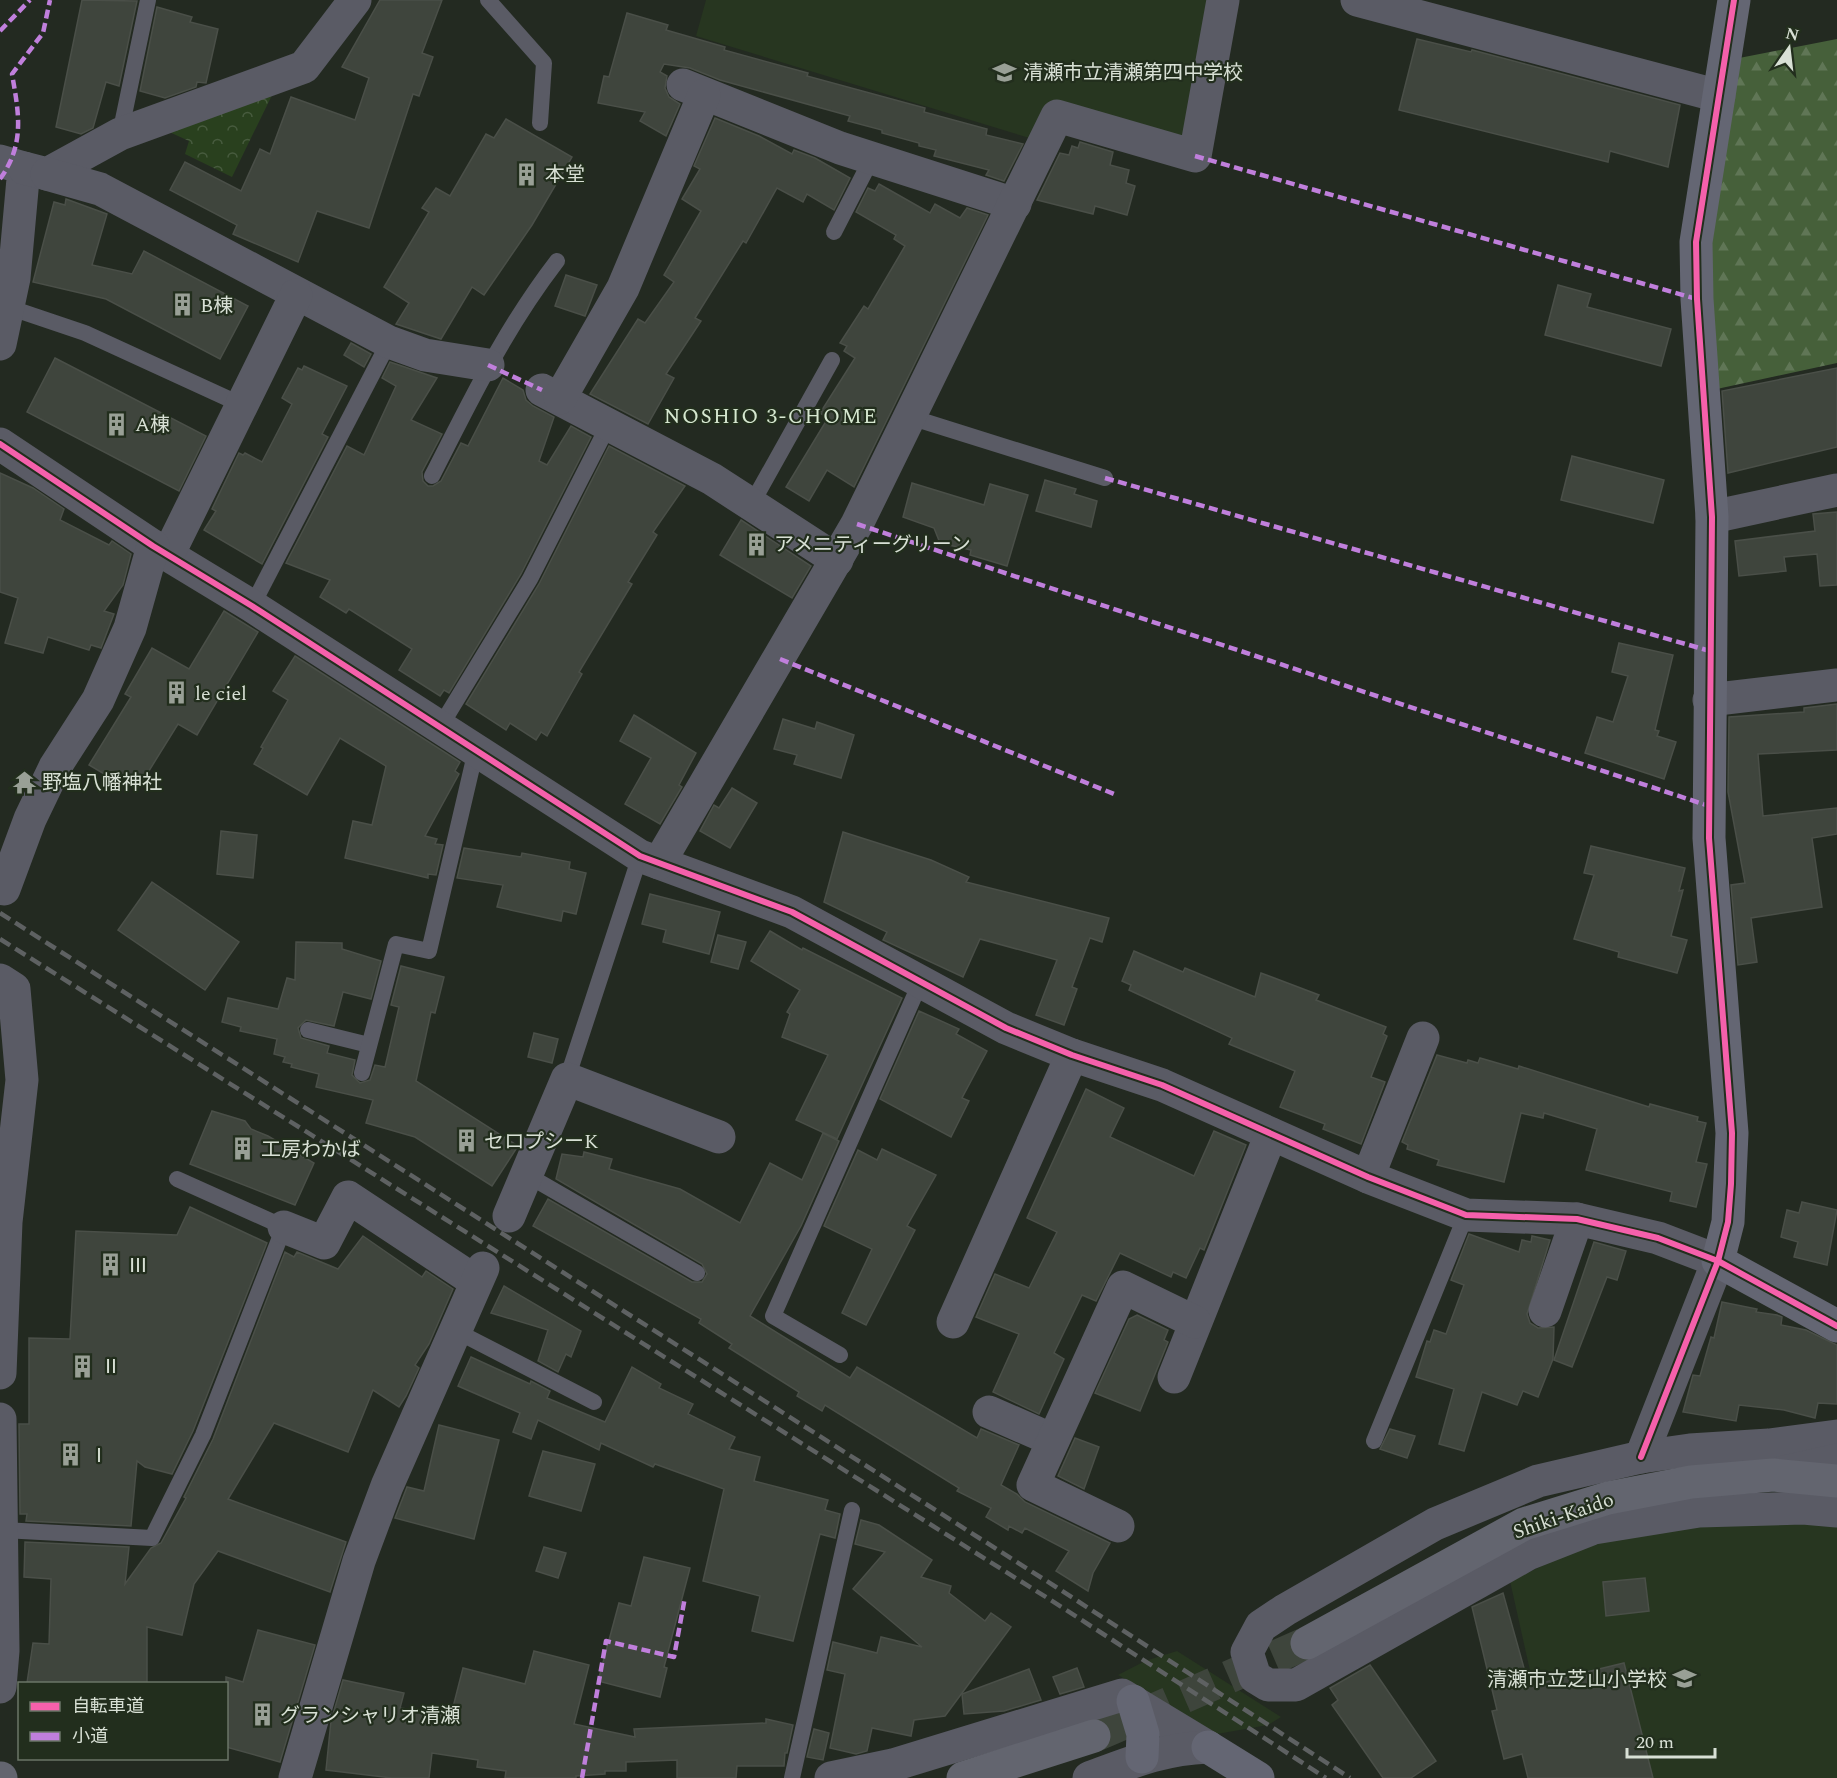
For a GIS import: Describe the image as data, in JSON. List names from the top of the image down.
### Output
{
  "streets": {
    "main road": ["Shiki-Kaido"]
  },
  "districts": ["NOSHIO 3-CHOME"],
  "places": {
    "school or university": ["清瀬市立清瀬第四中学校", "清瀬市立芝山小学校"],
    "building": [
      "本堂",
      "B棟",
      "A棟",
      "アメニティーグリーン",
      "le ciel",
      "セロプシーK",
      "工房わかば",
      "Ⅲ",
      "Ⅱ",
      "Ⅰ",
      "グランシャリオ清瀬"
    ],
    "temple": ["野塩八幡神社"]
  },
  "legend": ["自転車道", "小道"],
  "scale_bar": "20 m",
  "north": "top"
}
